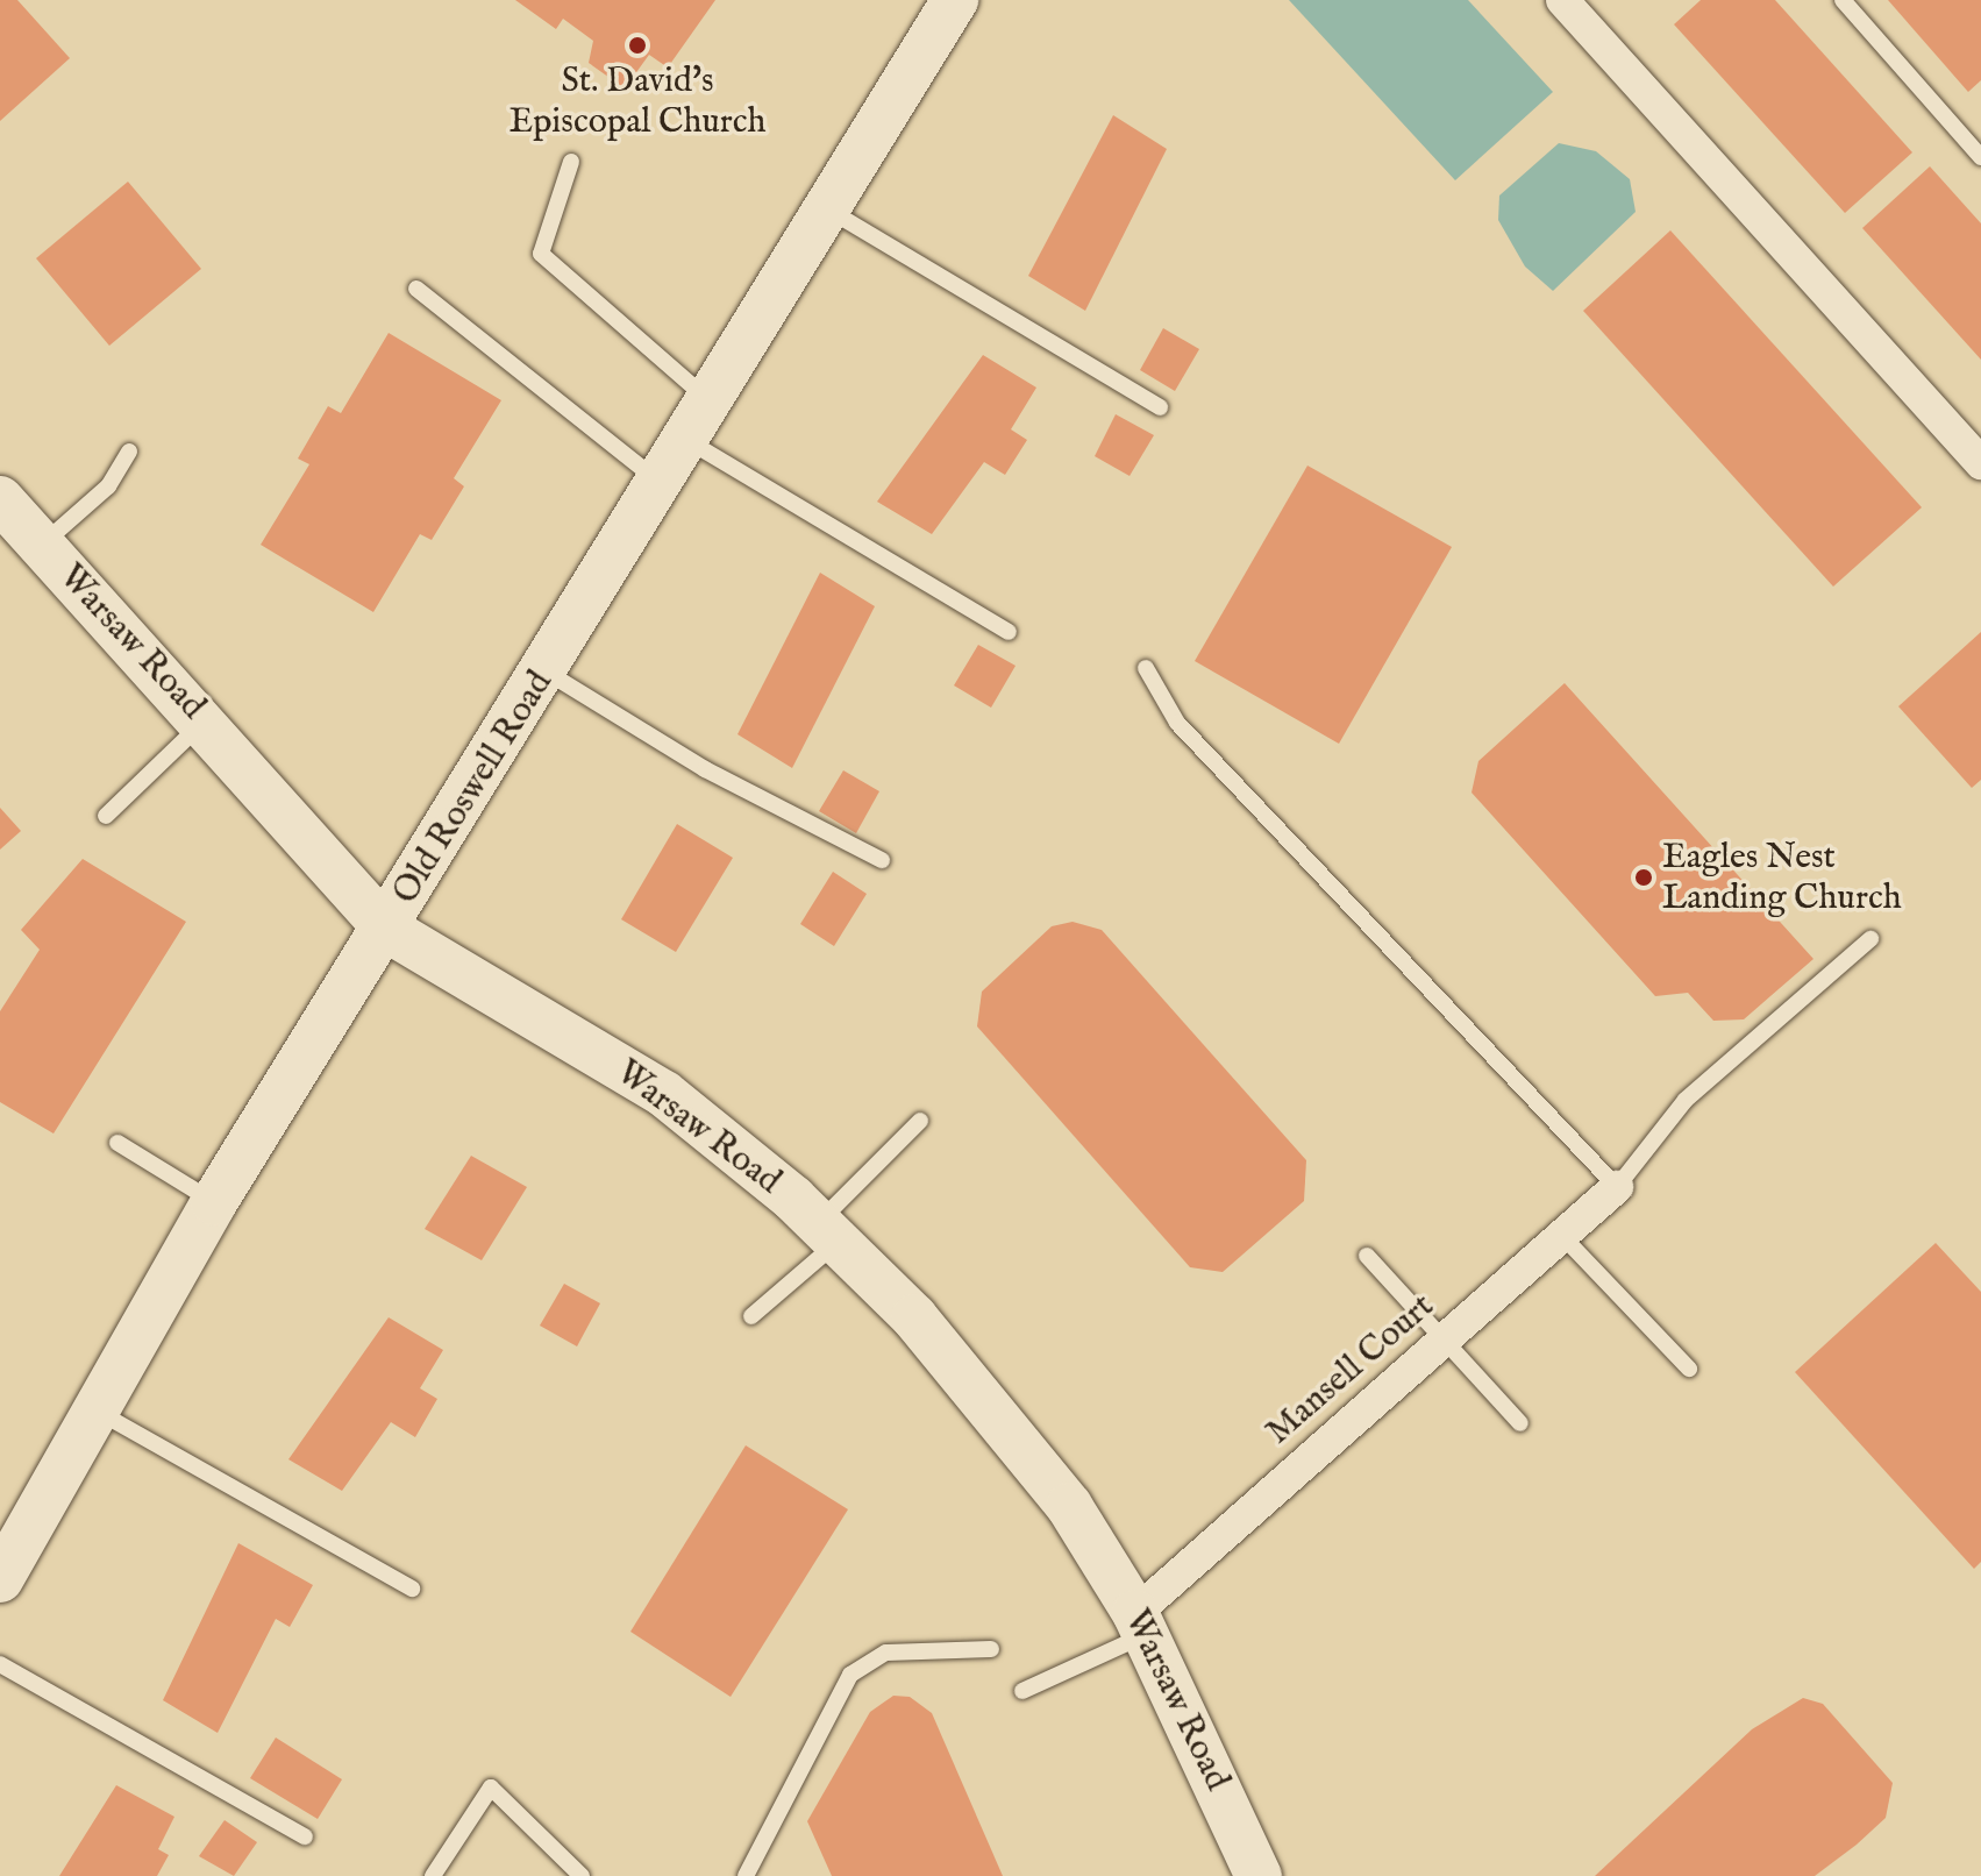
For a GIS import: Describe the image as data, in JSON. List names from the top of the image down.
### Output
{
  "streets": {
    "street": ["Warsaw Road", "Old Roswell Road", "Mansell Court"]
  },
  "crossings": [
    ["Warsaw Road", "Old Roswell Road"],
    ["Warsaw Road", "Mansell Court"]
  ],
  "places": ["St. David's Episcopal Church", "Eagles Nest Landing Church"]
}
